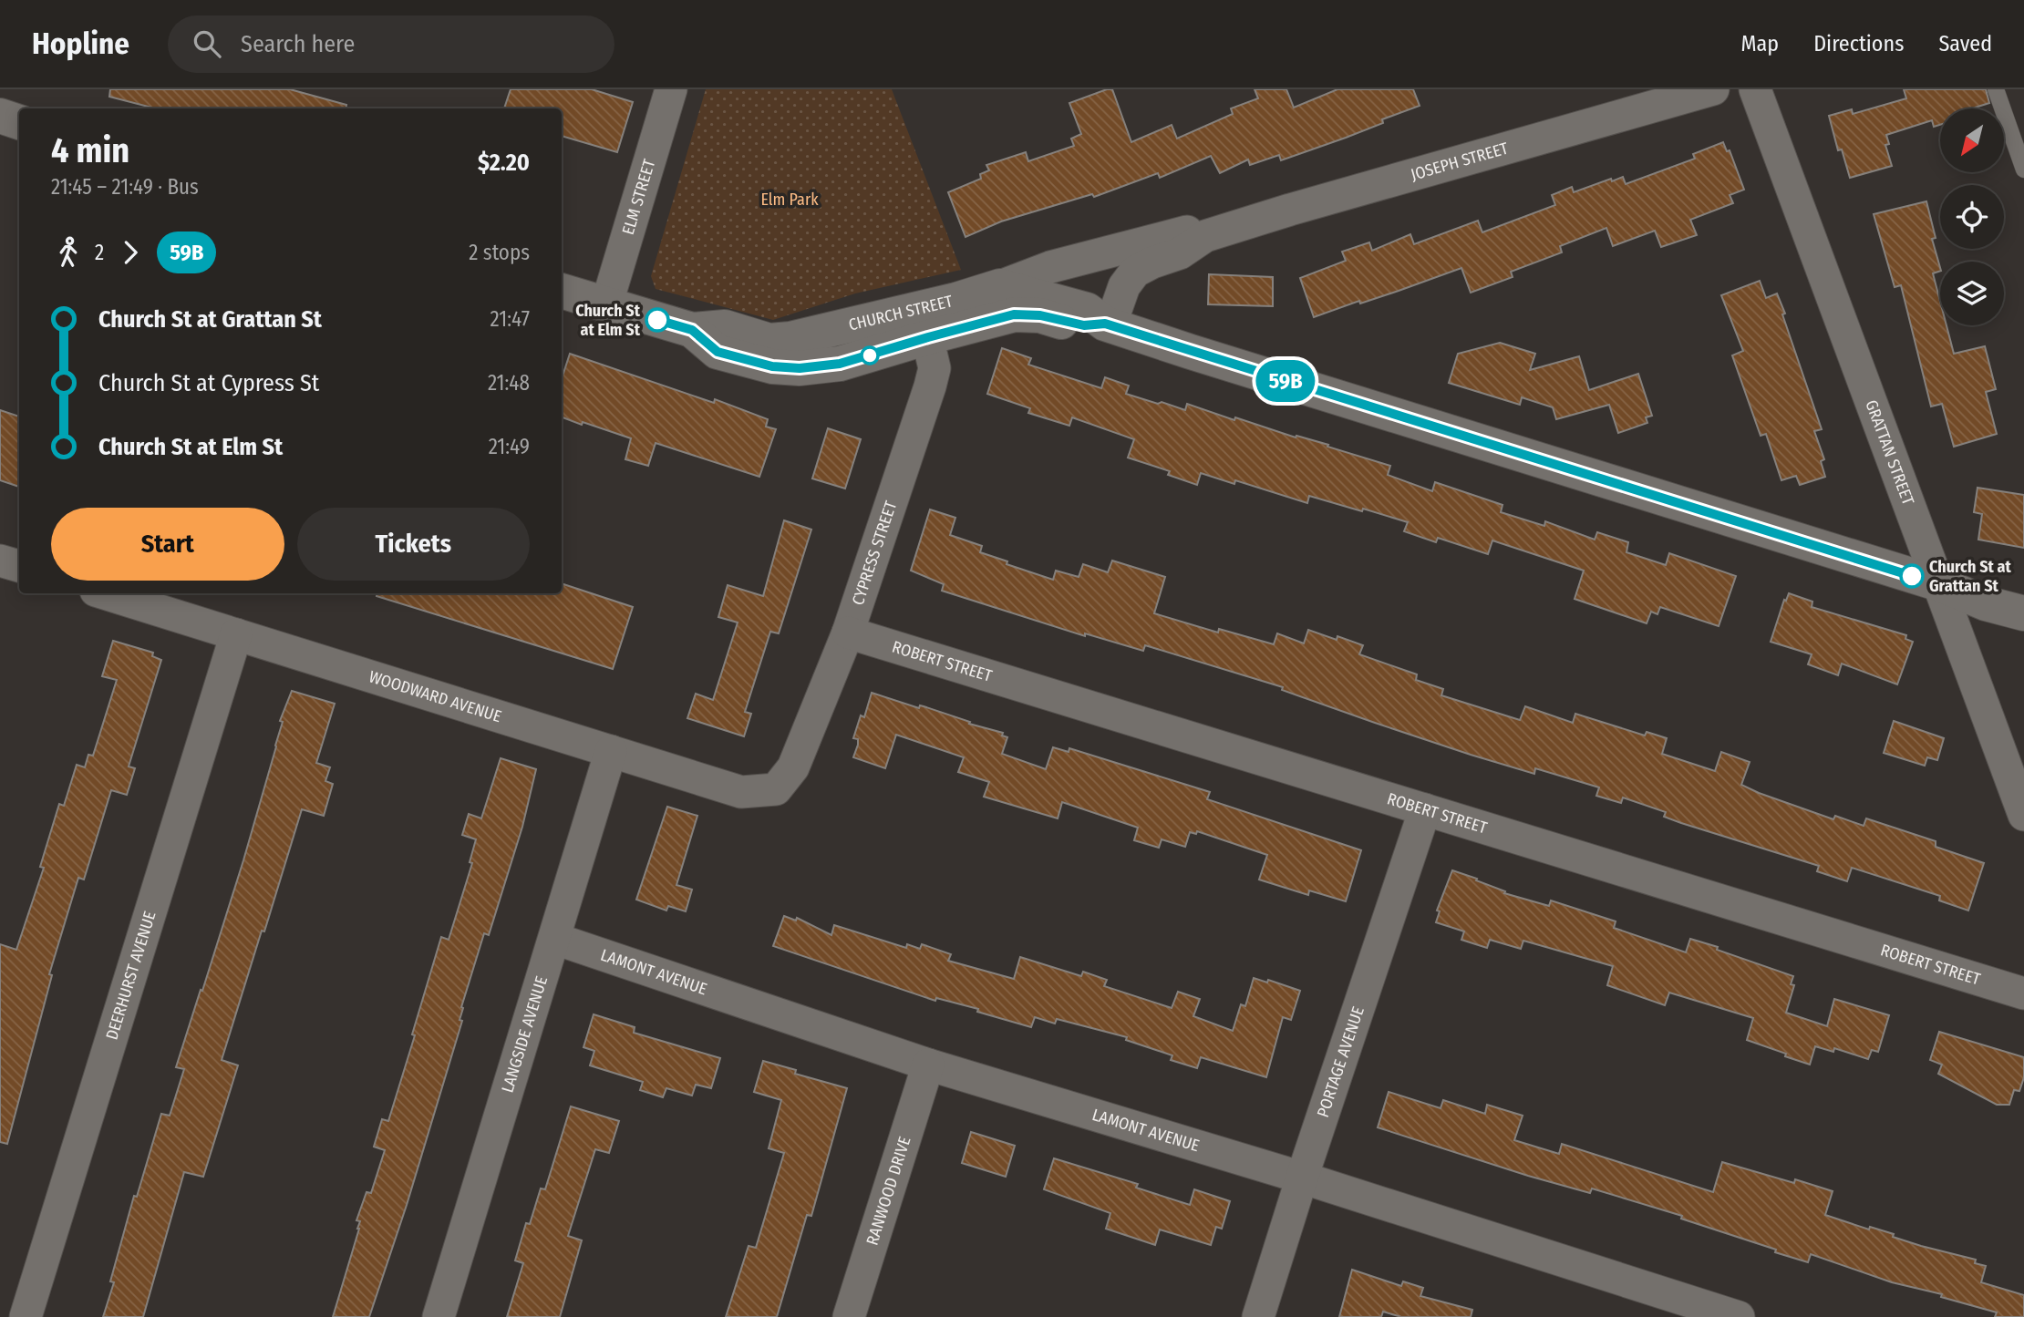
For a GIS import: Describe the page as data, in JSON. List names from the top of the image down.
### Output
{
  "streets": {
    "street": [
      "JOSEPH STREET",
      "ELM STREET",
      "CHURCH STREET",
      "GRATTAN STREET",
      "CYPRESS STREET",
      "ROBERT STREET",
      "WOODWARD AVENUE",
      "LAMONT AVENUE",
      "DEERHURST AVENUE",
      "LANGSIDE AVENUE",
      "PORTAGE AVENUE",
      "RANWOOD DRIVE"
    ]
  },
  "crossings": [
    ["JOSEPH STREET", "CHURCH STREET"],
    ["ELM STREET", "CHURCH STREET"],
    ["CHURCH STREET", "GRATTAN STREET"],
    ["CHURCH STREET", "CYPRESS STREET"],
    ["CYPRESS STREET", "ROBERT STREET"],
    ["CYPRESS STREET", "WOODWARD AVENUE"],
    ["ROBERT STREET", "PORTAGE AVENUE"],
    ["WOODWARD AVENUE", "DEERHURST AVENUE"],
    ["WOODWARD AVENUE", "LANGSIDE AVENUE"],
    ["LAMONT AVENUE", "LANGSIDE AVENUE"],
    ["LAMONT AVENUE", "PORTAGE AVENUE"],
    ["LAMONT AVENUE", "RANWOOD DRIVE"]
  ],
  "parks": ["Elm Park"],
  "places": ["Church St at Elm St", "Church St at Grattan St"],
  "lines": ["bus line 59B"],
  "north": "bottom left",
  "page": {
    "header": "Hopline",
    "search": "Search here",
    "nav": ["Map", "Directions", "Saved"],
    "on_map": "59B",
    "heading": ["4 min", "21:45 – 21:49 · Bus", "$2.20"],
    "legs": ["2", "59B", "2 stops"],
    "list": [
      {
        "name": "Church St at Grattan St",
        "value": "21:47"
      },
      {
        "name": "Church St at Cypress St",
        "value": "21:48"
      },
      {
        "name": "Church St at Elm St",
        "value": "21:49"
      }
    ],
    "buttons": ["Start", "Tickets"]
  }
}
